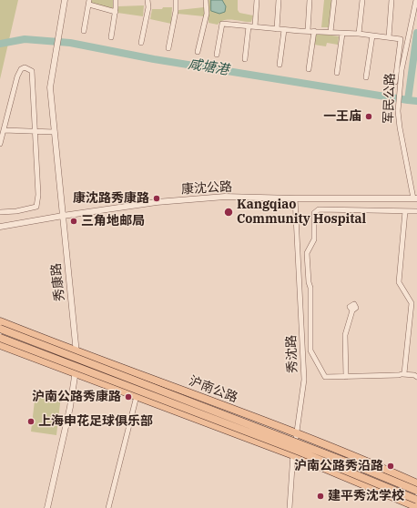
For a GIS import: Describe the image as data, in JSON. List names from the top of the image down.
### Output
{
  "streets": {
    "main road": ["沪南公路"],
    "street": [
      "军民公路",
      "康沈公路",
      "秀康路",
      "秀沈路"
    ]
  },
  "crossings": [
    ["军民公路", "康沈公路"],
    ["康沈公路", "秀康路"],
    ["康沈公路", "秀沈路"],
    ["秀康路", "沪南公路"],
    ["秀沈路", "沪南公路"]
  ],
  "water": ["咸塘港"],
  "places": [
    "一王庙",
    "康沈路秀康路",
    "Kangqiao Community Hospital",
    "三角地邮局",
    "沪南公路秀康路",
    "上海申花足球俱乐部",
    "沪南公路秀沿路",
    "建平秀沈学校"
  ]
}
